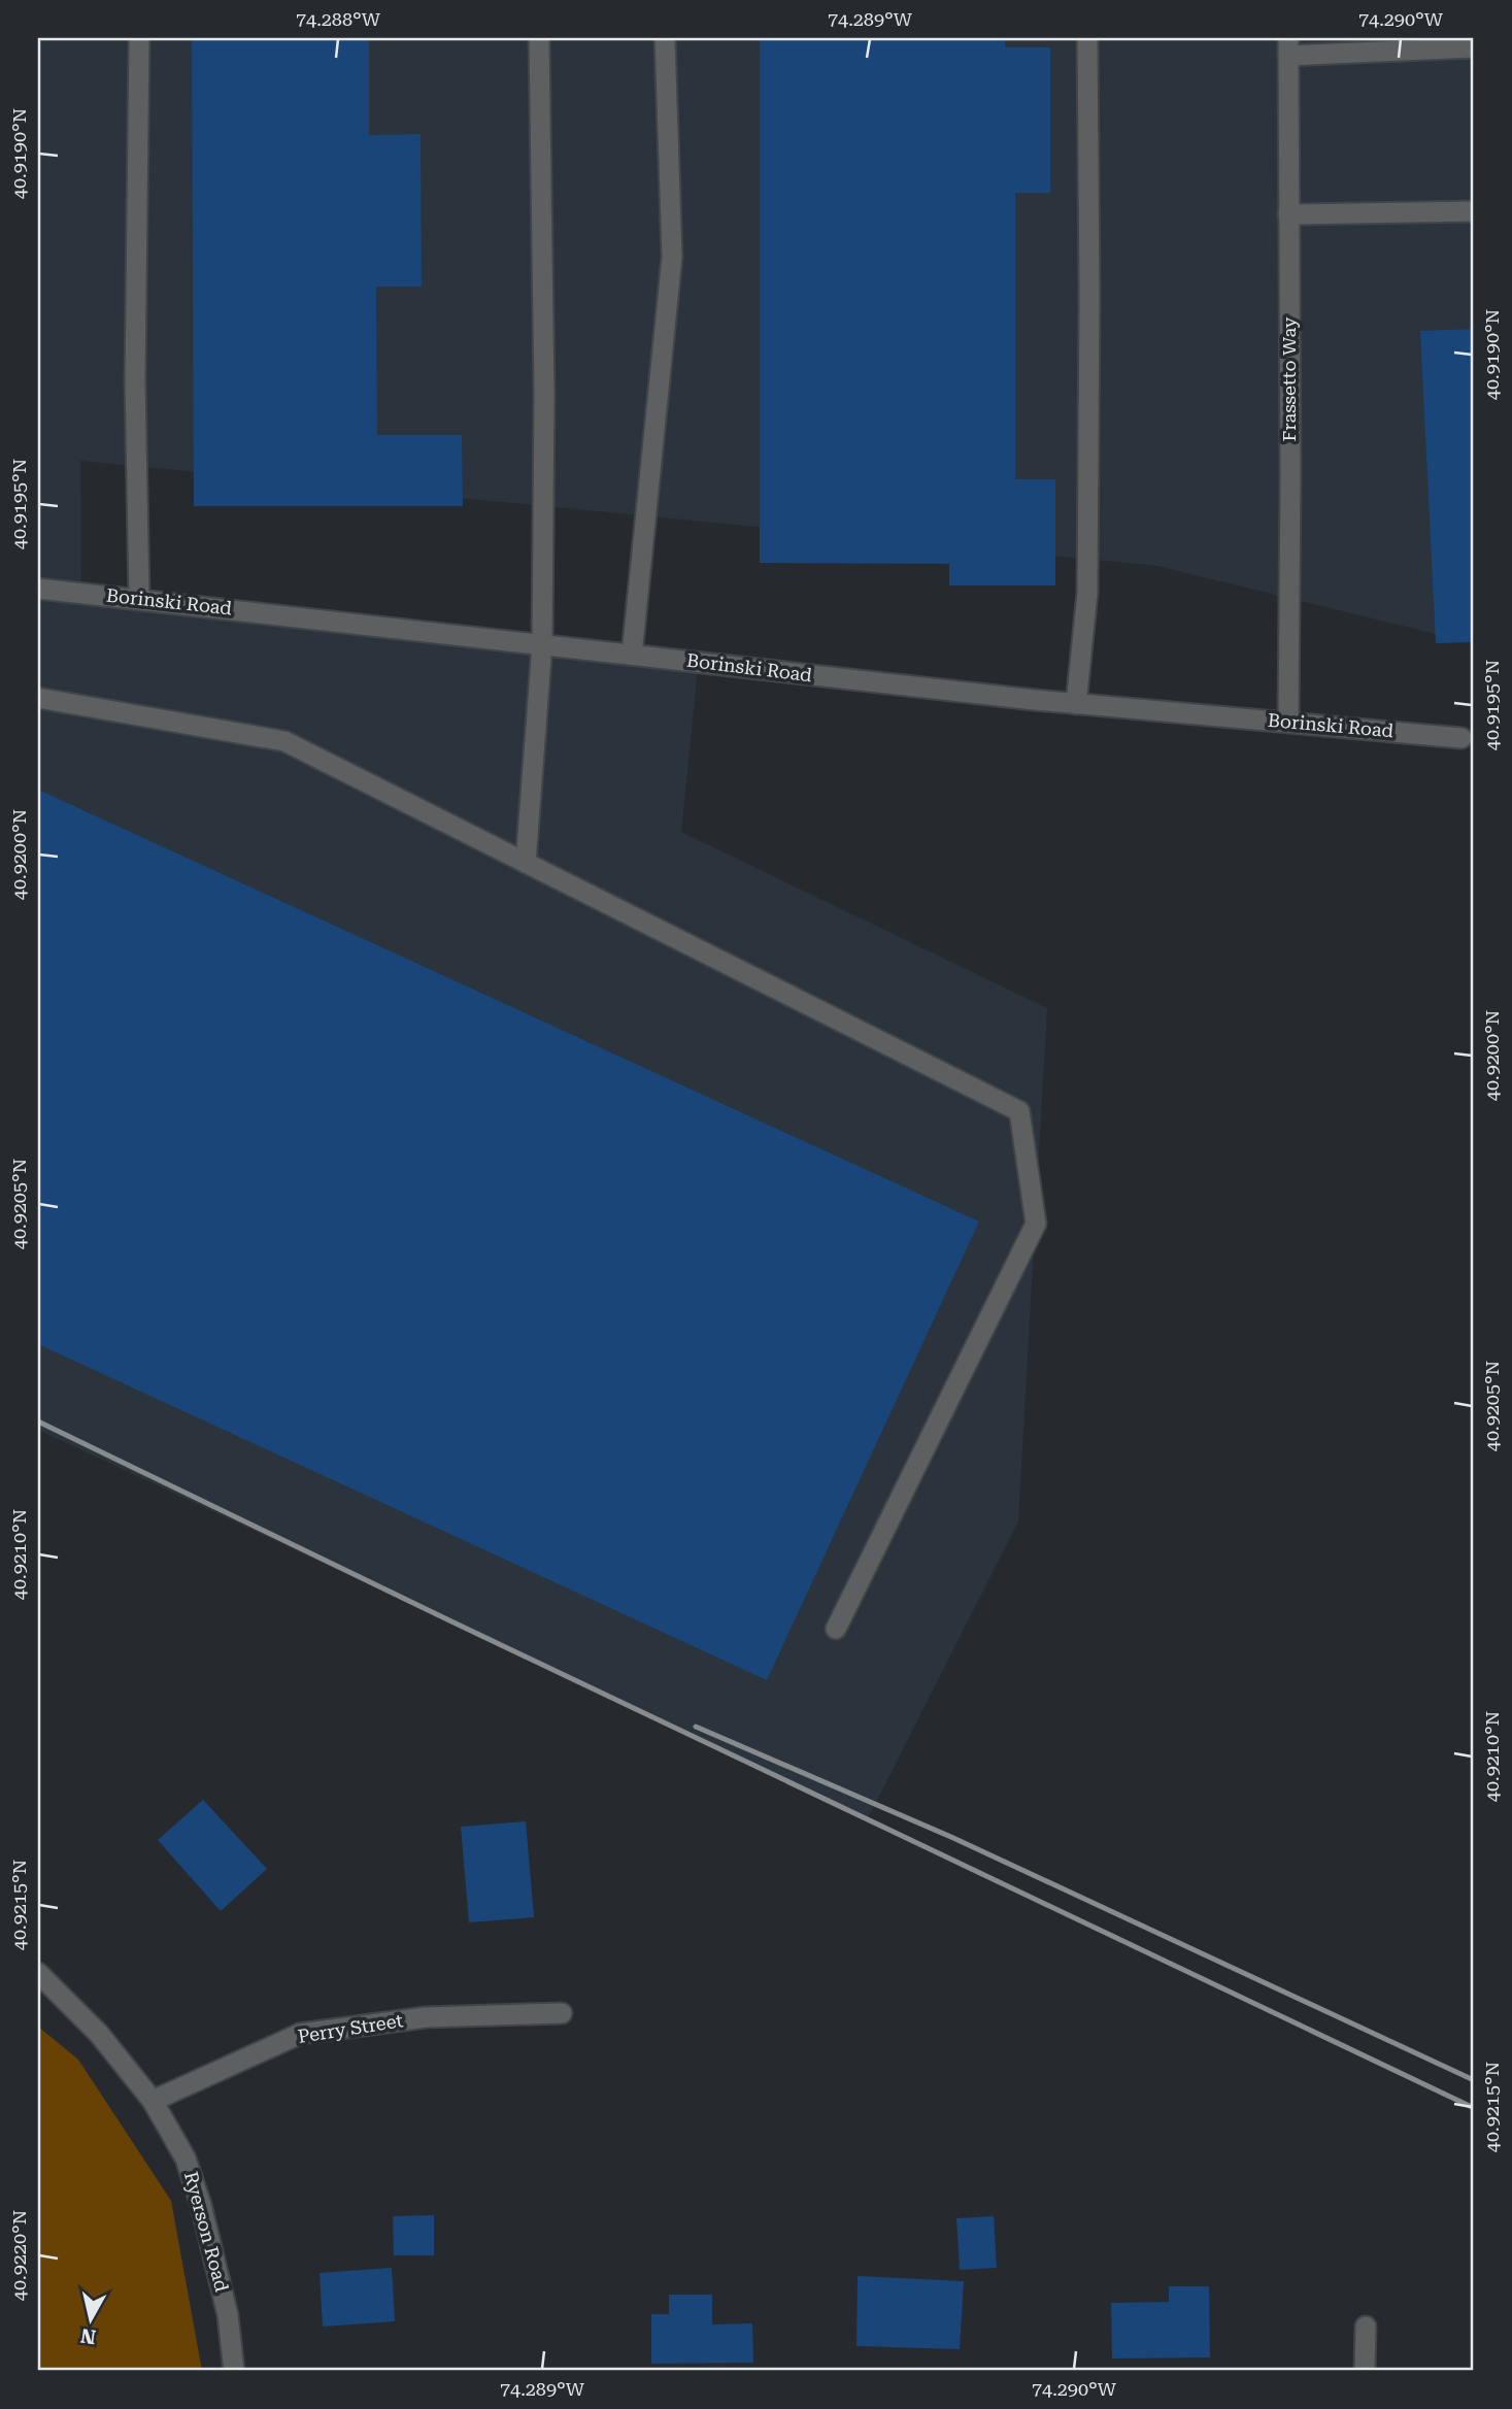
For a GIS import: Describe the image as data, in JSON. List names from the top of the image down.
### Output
{
  "streets": {
    "street": [
      "Frassetto Way",
      "Borinski Road",
      "Perry Street",
      "Ryerson Road"
    ]
  },
  "crossings": [
    ["Frassetto Way", "Borinski Road"],
    ["Perry Street", "Ryerson Road"]
  ],
  "north": "bottom",
  "coordinates": [
    "74.288°W",
    "74.289°W",
    "74.290°W",
    "40.9190°N",
    "40.9195°N",
    "40.9200°N",
    "40.9205°N",
    "40.9210°N",
    "40.9215°N",
    "40.9220°N"
  ]
}
